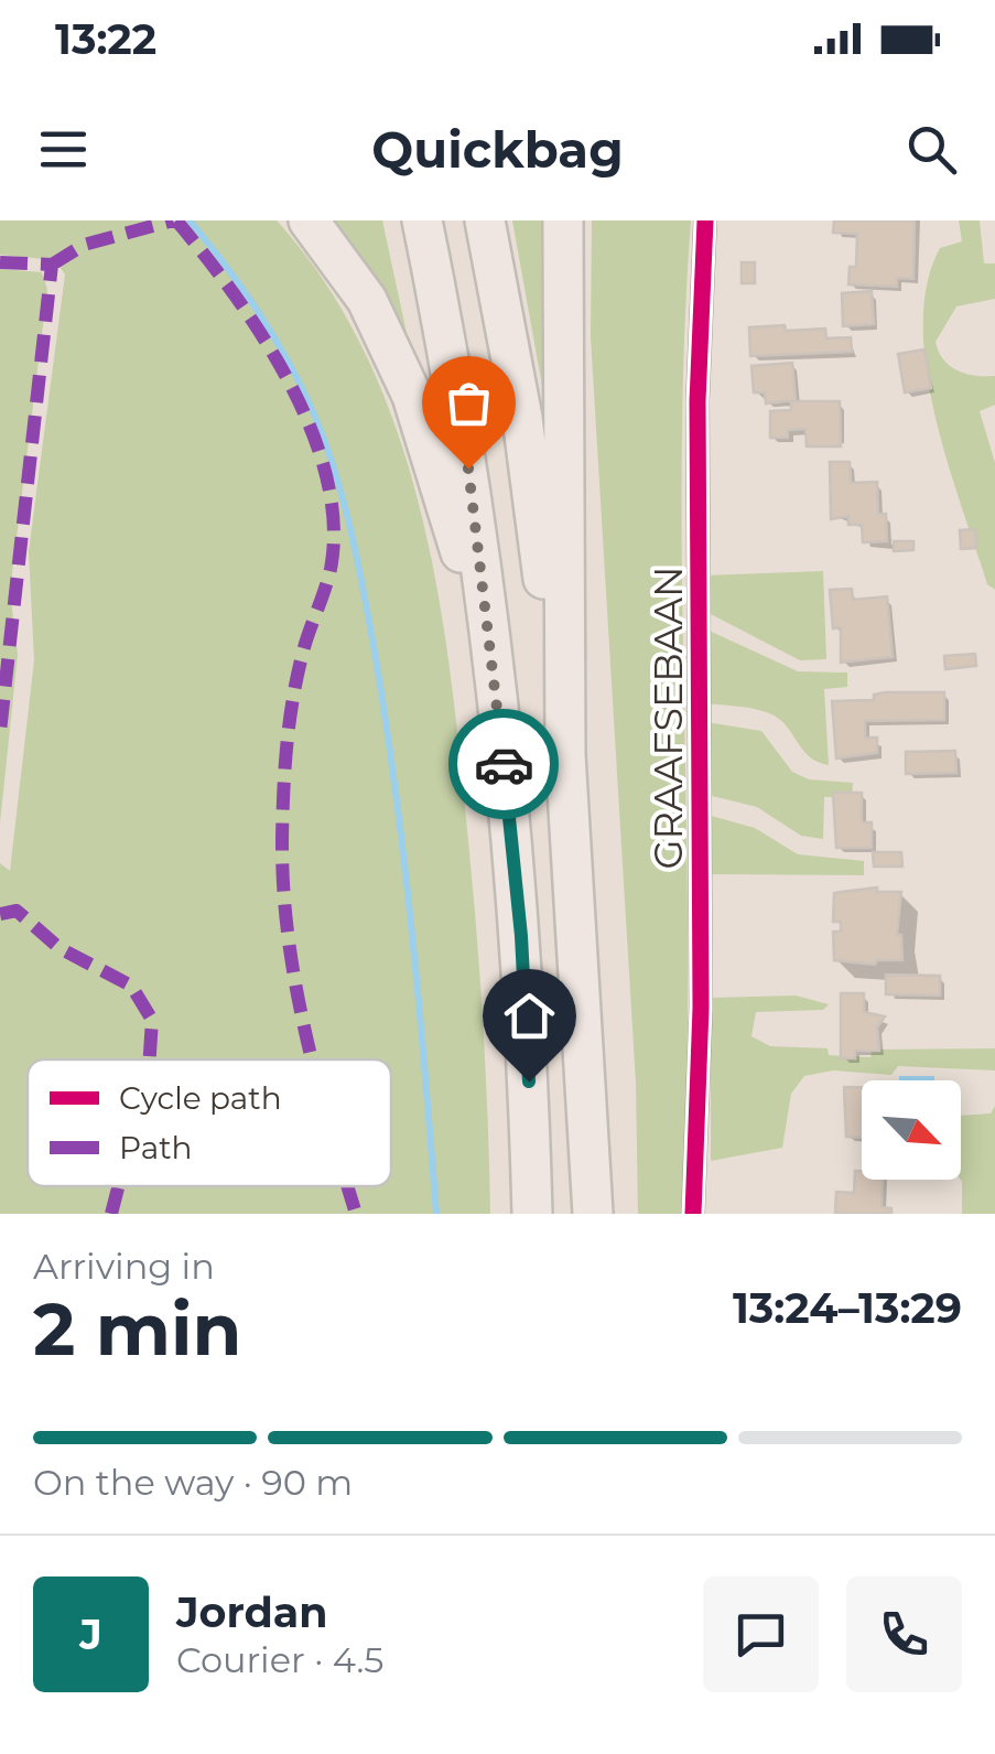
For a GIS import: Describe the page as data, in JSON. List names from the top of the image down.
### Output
{
  "streets": {
    "street": ["GRAAFSEBAAN"]
  },
  "legend": ["Cycle path", "Path"],
  "north": "bottom right",
  "page": {
    "status": "13:22",
    "header": "Quickbag",
    "heading": ["2 min", "Arriving in", "13:24–13:29"],
    "panel": ["Jordan", "Courier · 4.5"],
    "bar": "On the way · 90 m",
    "round": "J"
  }
}
